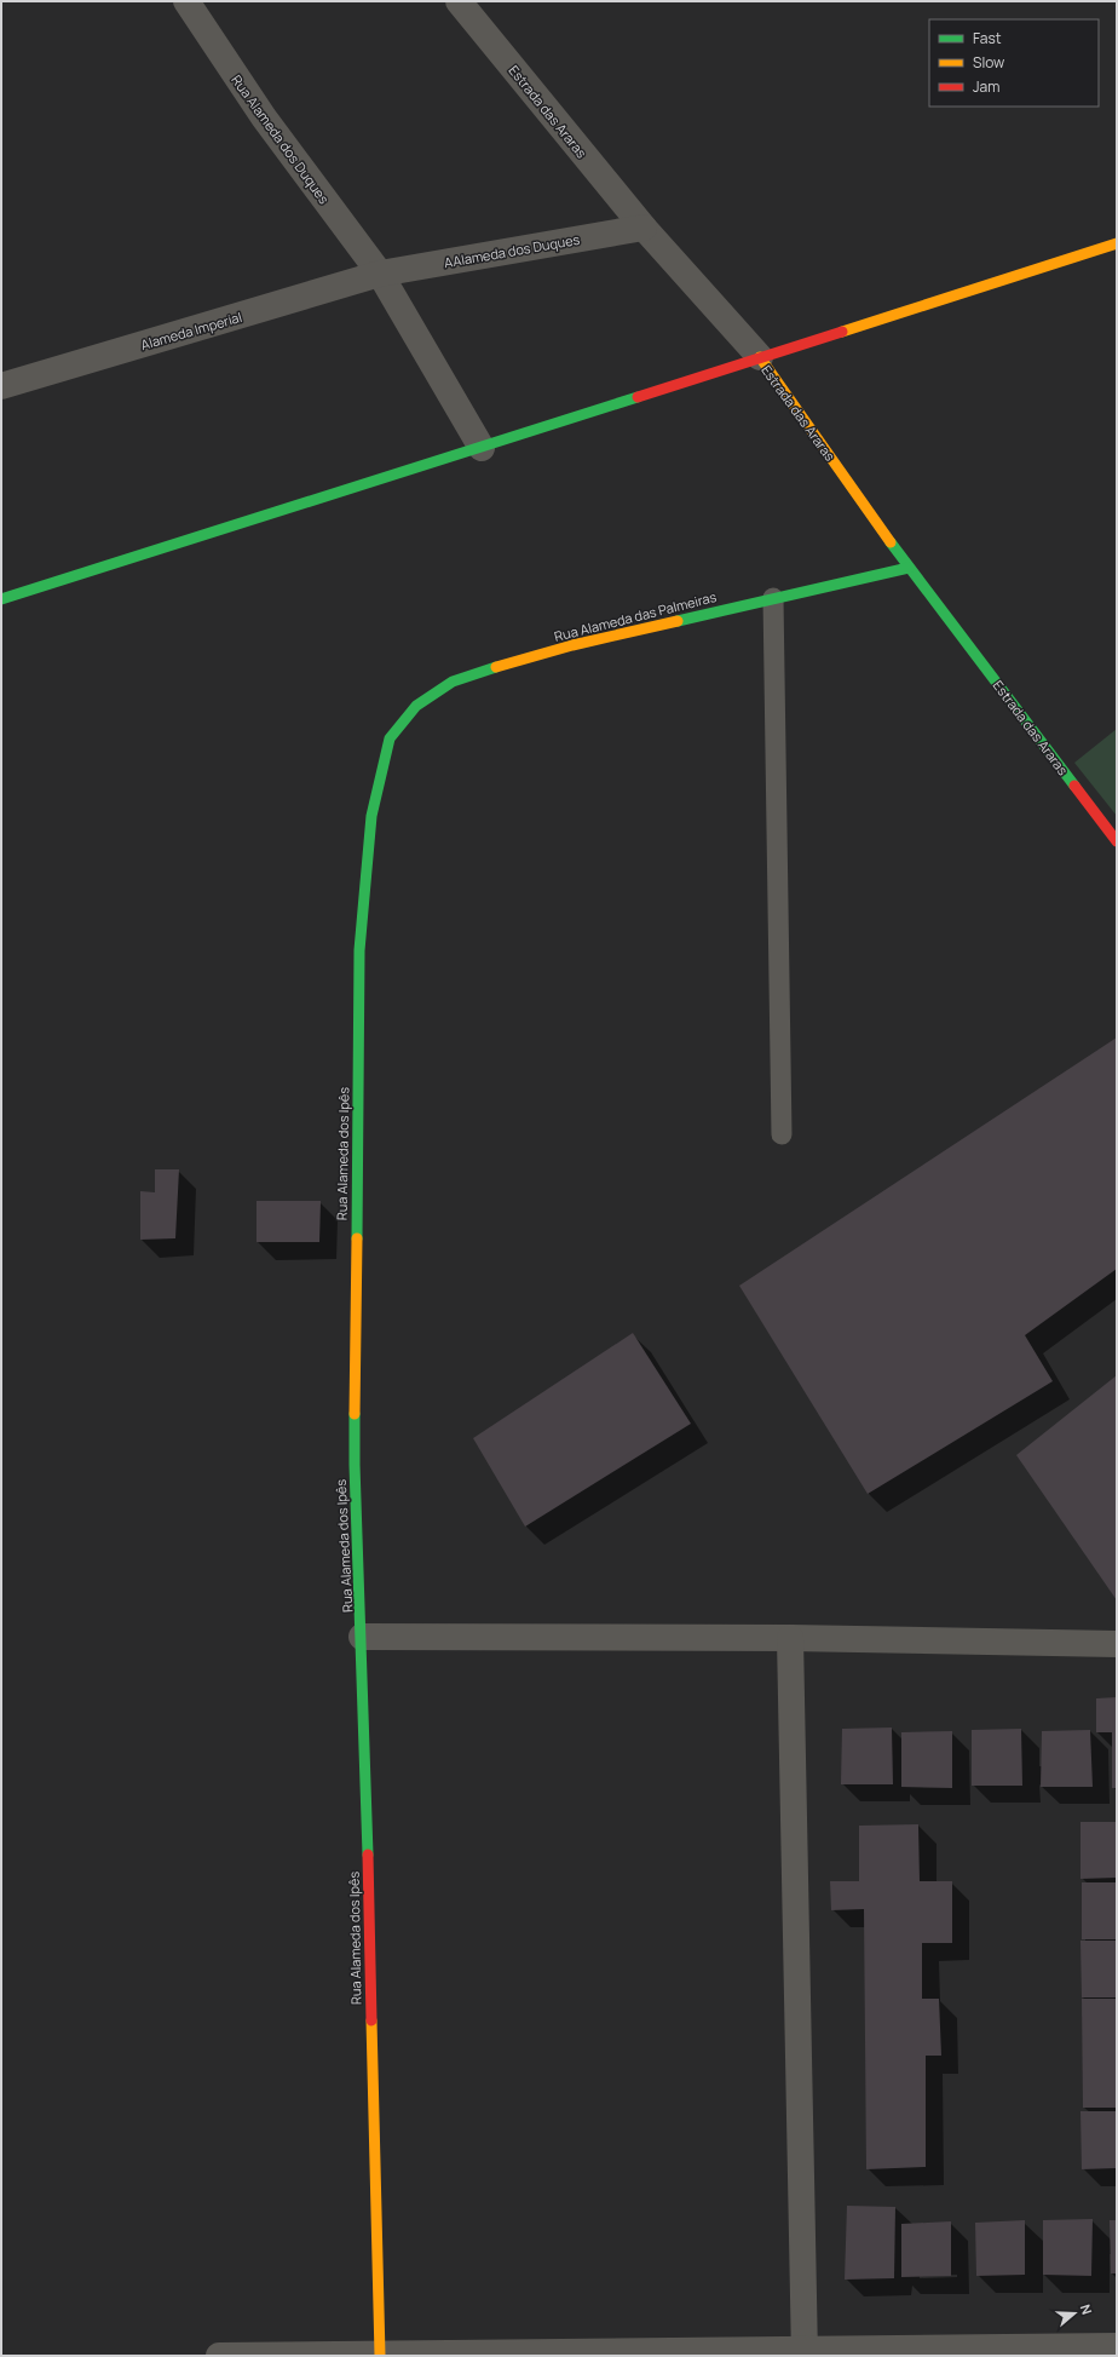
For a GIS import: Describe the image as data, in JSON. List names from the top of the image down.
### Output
{
  "streets": {
    "street": [
      "Estrada das Araras",
      "Rua Alameda dos Duques",
      "AAlameda dos Duques",
      "Alameda Imperial",
      "Rua Alameda das Palmeiras",
      "Rua Alameda dos Ipês"
    ]
  },
  "crossings": [
    ["Estrada das Araras", "AAlameda dos Duques"],
    ["Estrada das Araras", "Rua Alameda das Palmeiras"],
    ["Rua Alameda dos Duques", "AAlameda dos Duques"],
    ["Rua Alameda dos Duques", "Alameda Imperial"],
    ["AAlameda dos Duques", "Alameda Imperial"],
    ["Rua Alameda das Palmeiras", "Rua Alameda dos Ipês"]
  ],
  "legend": ["Fast", "Slow", "Jam"],
  "north": "right"
}
